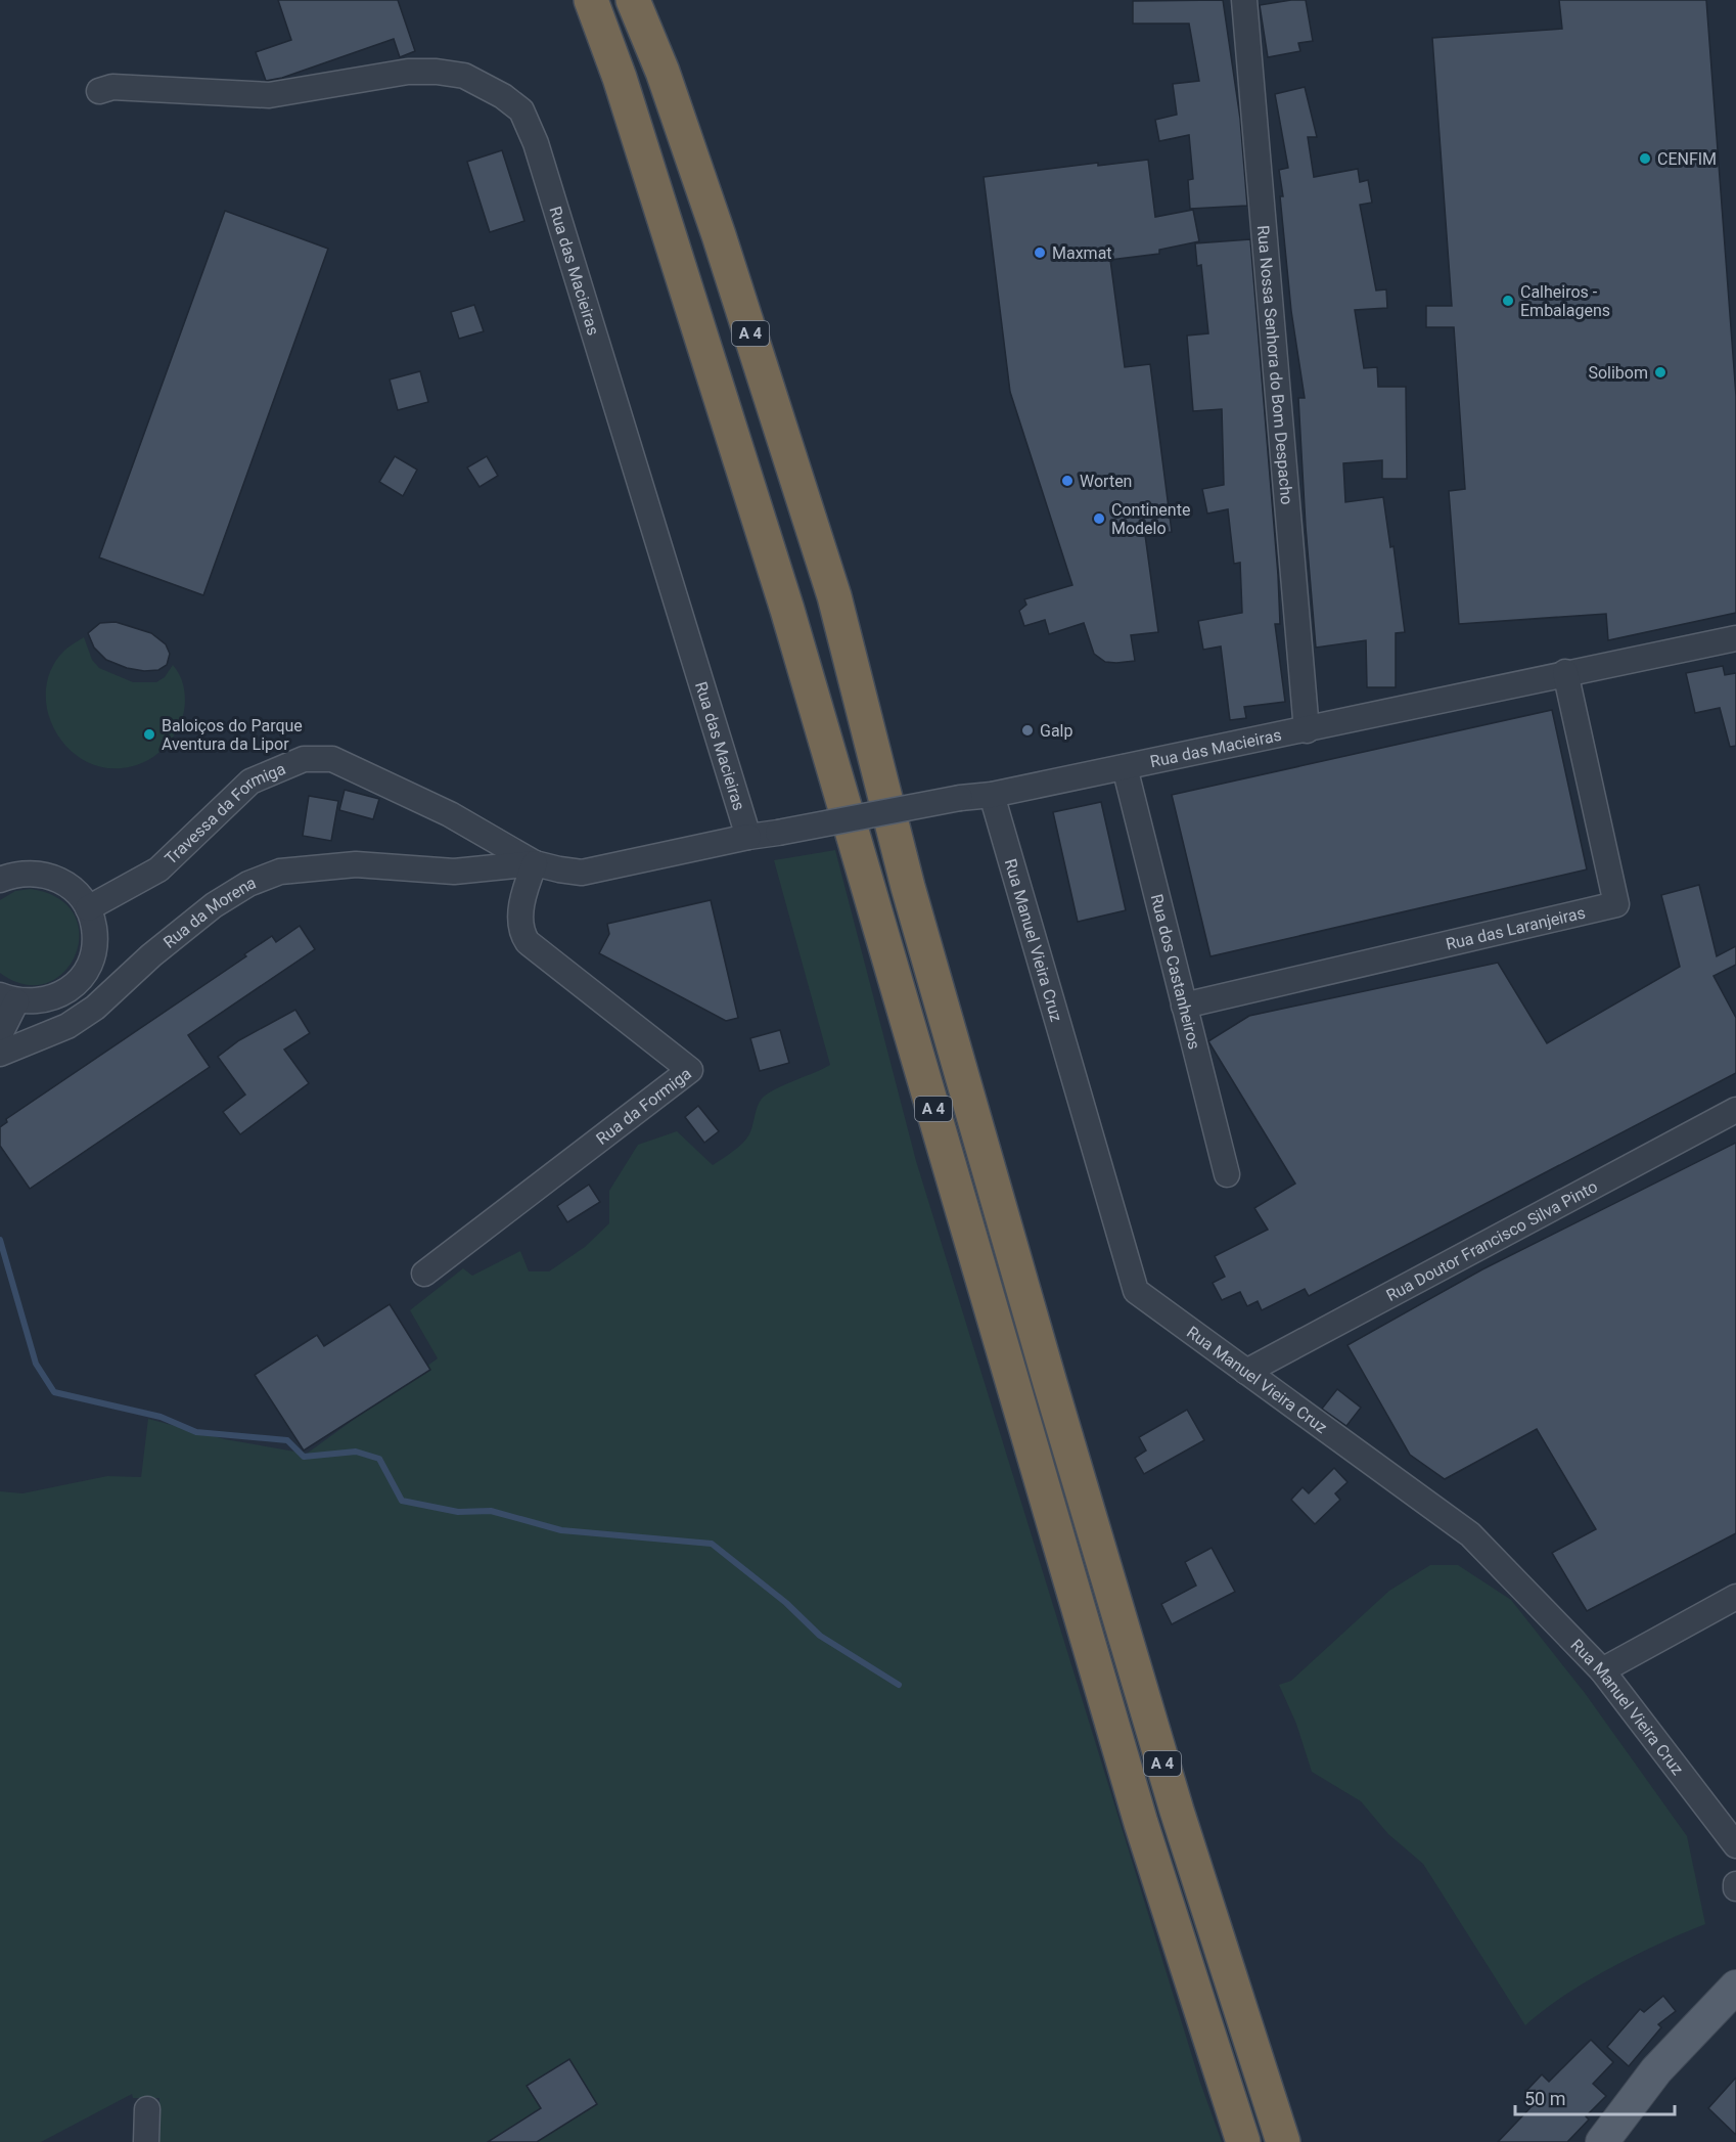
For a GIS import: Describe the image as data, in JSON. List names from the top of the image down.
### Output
{
  "streets": {
    "highway": ["A 4"],
    "street": [
      "Rua das Macieiras",
      "Rua Nossa Senhora do Bom Despacho",
      "Travessa da Formiga",
      "Rua da Morena",
      "Rua das Laranjeiras",
      "Rua Manuel Vieira Cruz",
      "Rua dos Castanheiros",
      "Rua da Formiga",
      "Rua Doutor Francisco Silva Pinto"
    ]
  },
  "crossings": [
    ["Rua das Macieiras", "Rua Nossa Senhora do Bom Despacho"],
    ["Rua das Macieiras", "Rua das Laranjeiras"],
    ["Rua das Macieiras", "Rua Manuel Vieira Cruz"],
    ["Rua das Macieiras", "Rua dos Castanheiros"],
    ["Travessa da Formiga", "Rua da Morena"],
    ["Travessa da Formiga", "Rua da Formiga"],
    ["Rua da Morena", "Rua da Formiga"],
    ["Rua das Laranjeiras", "Rua dos Castanheiros"],
    ["Rua Manuel Vieira Cruz", "Rua Doutor Francisco Silva Pinto"]
  ],
  "places": [
    "CENFIM",
    "Maxmat",
    "Calheiros - Embalagens",
    "Solibom",
    "Worten",
    "Continente Modelo",
    "Galp",
    "Baloiços do Parque Aventura da Lipor"
  ],
  "scale_bar": "50 m"
}
